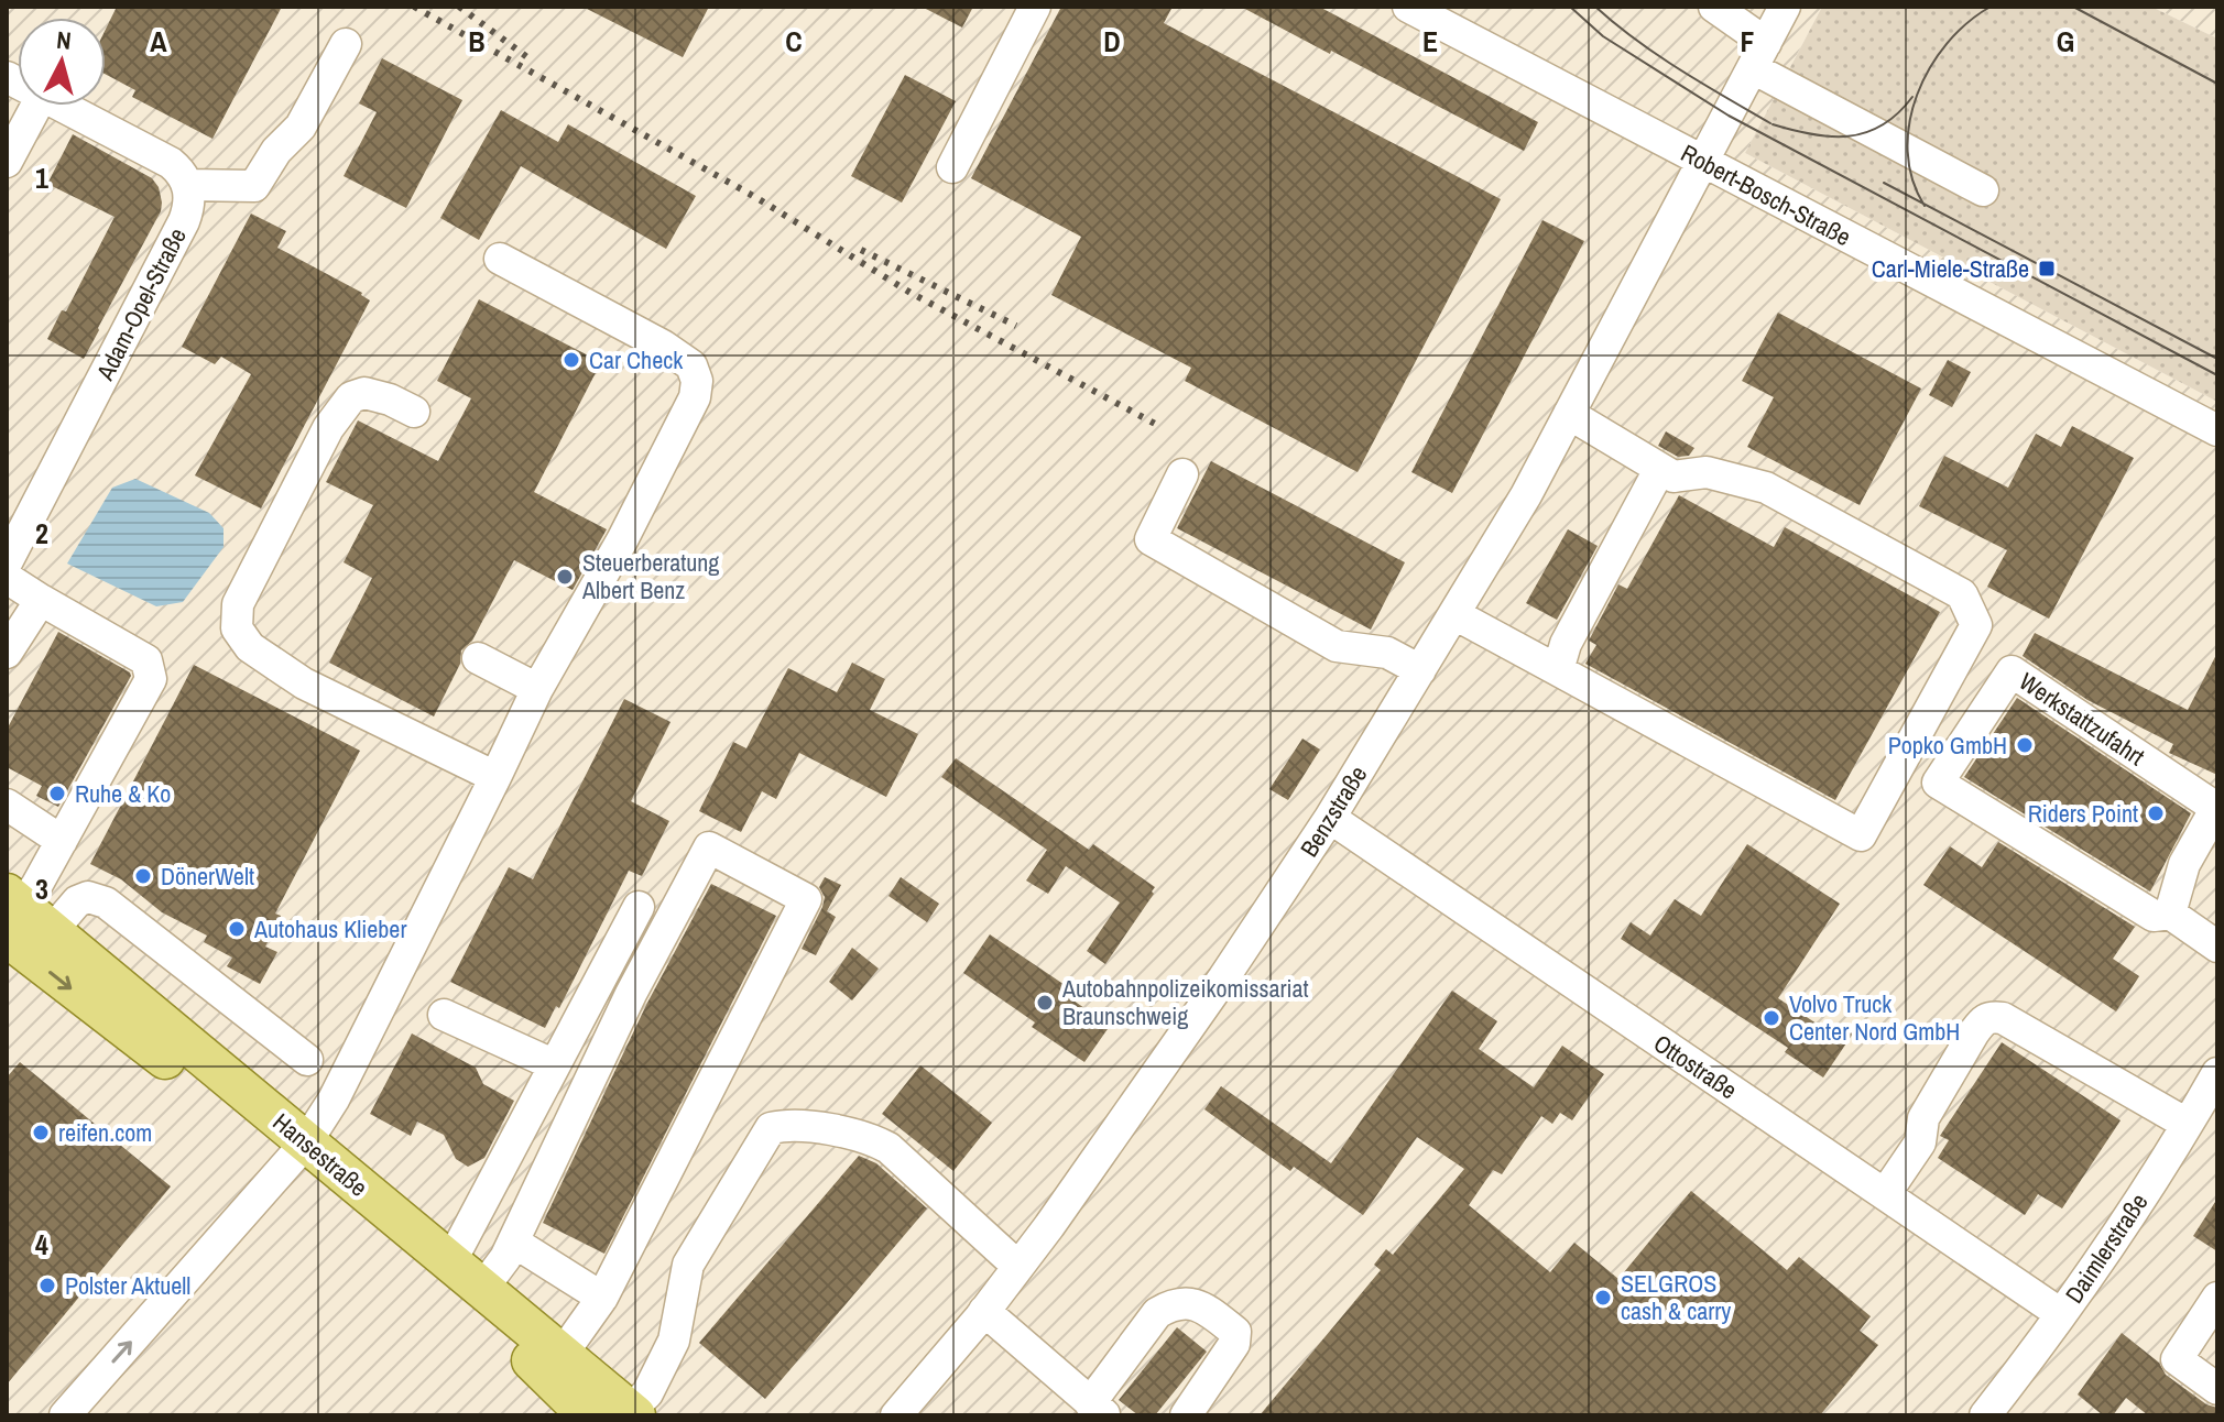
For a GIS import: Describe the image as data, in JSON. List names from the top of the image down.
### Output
{
  "streets": {
    "main road": ["Hansestraße"],
    "street": [
      "Robert-Bosch-Straße",
      "Adam-Opel-Straße",
      "Werkstattzufahrt",
      "Benzstraße",
      "Ottostraße",
      "Daimlerstraße"
    ]
  },
  "crossings": [
    ["Robert-Bosch-Straße", "Benzstraße"],
    ["Benzstraße", "Ottostraße"],
    ["Ottostraße", "Daimlerstraße"]
  ],
  "places": {
    "transit": ["Carl-Miele-Straße"],
    "other": [
      "Car Check",
      "Steuerberatung Albert Benz",
      "Popko GmbH",
      "Ruhe & Ko",
      "Riders Point",
      "DönerWelt",
      "Autohaus Klieber",
      "Autobahnpolizeikomissariat Braunschweig",
      "Volvo Truck Center Nord GmbH",
      "reifen.com",
      "Polster Aktuell",
      "SELGROS cash & carry"
    ]
  },
  "north": "top",
  "grid": {
    "columns": [
      "A",
      "B",
      "C",
      "D",
      "E",
      "F",
      "G"
    ],
    "rows": [
      "1",
      "2",
      "3",
      "4"
    ]
  }
}
